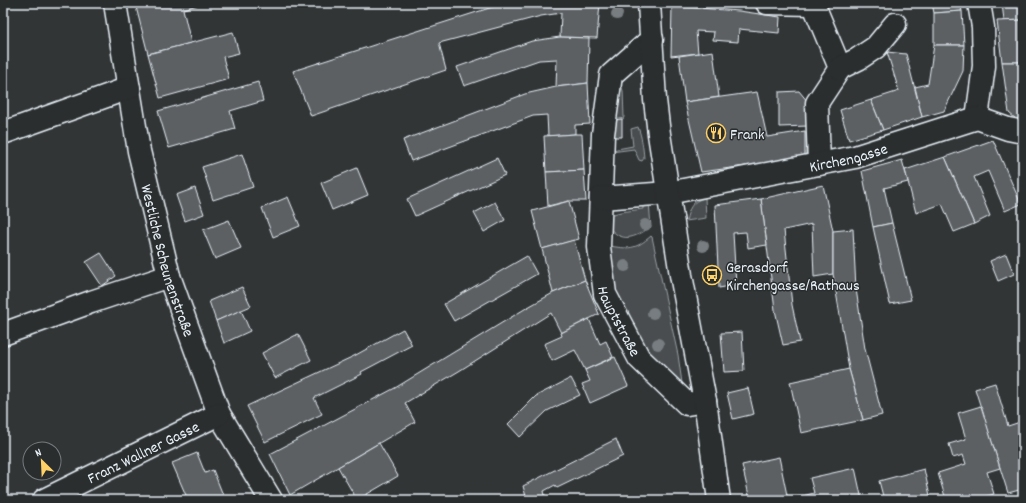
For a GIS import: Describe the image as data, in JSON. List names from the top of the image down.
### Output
{
  "streets": {
    "street": [
      "Kirchengasse",
      "Westliche Scheunenstraße",
      "Hauptstraße",
      "Franz Wallner Gasse"
    ]
  },
  "crossings": [
    ["Westliche Scheunenstraße", "Franz Wallner Gasse"]
  ],
  "places": {
    "restaurant": ["Frank"],
    "bus stop": ["Gerasdorf Kirchengasse/Rathaus"]
  },
  "north": "top left"
}
